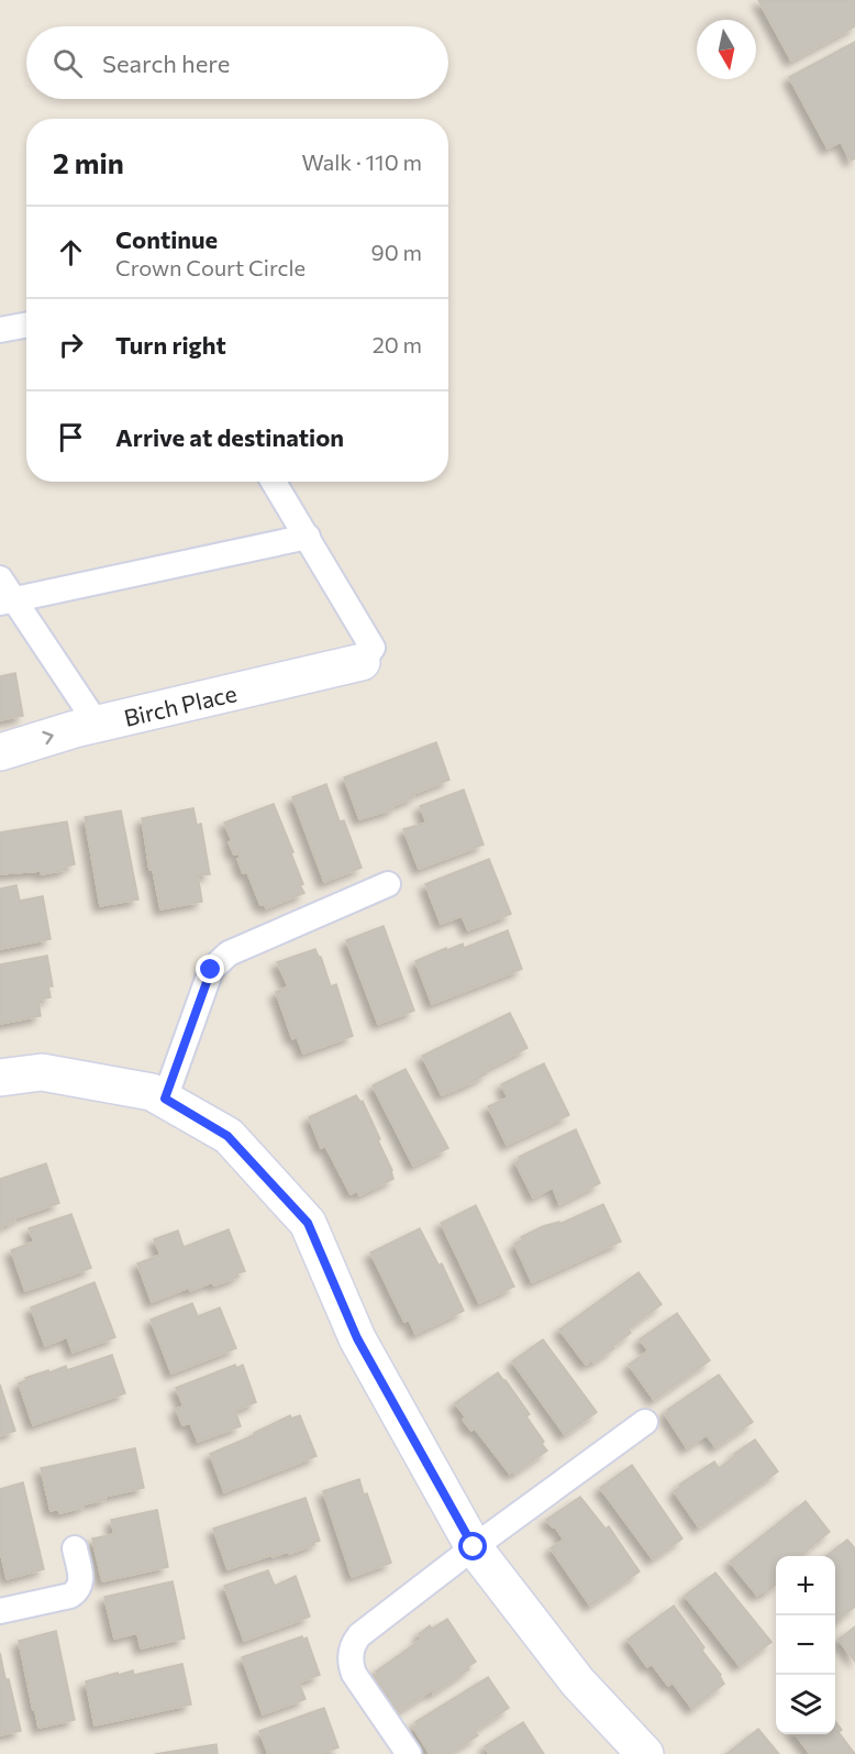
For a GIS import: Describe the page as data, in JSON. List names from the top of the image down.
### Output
{
  "streets": {
    "street": ["Birch Place"]
  },
  "north": "bottom",
  "page": {
    "search": "Search here",
    "heading": ["2 min", "Walk · 110 m"],
    "list": [
      ["Continue", "Crown Court Circle", "90 m"],
      ["Turn right", "20 m"],
      "Arrive at destination"
    ],
    "map_buttons": ["+", "−"]
  }
}
